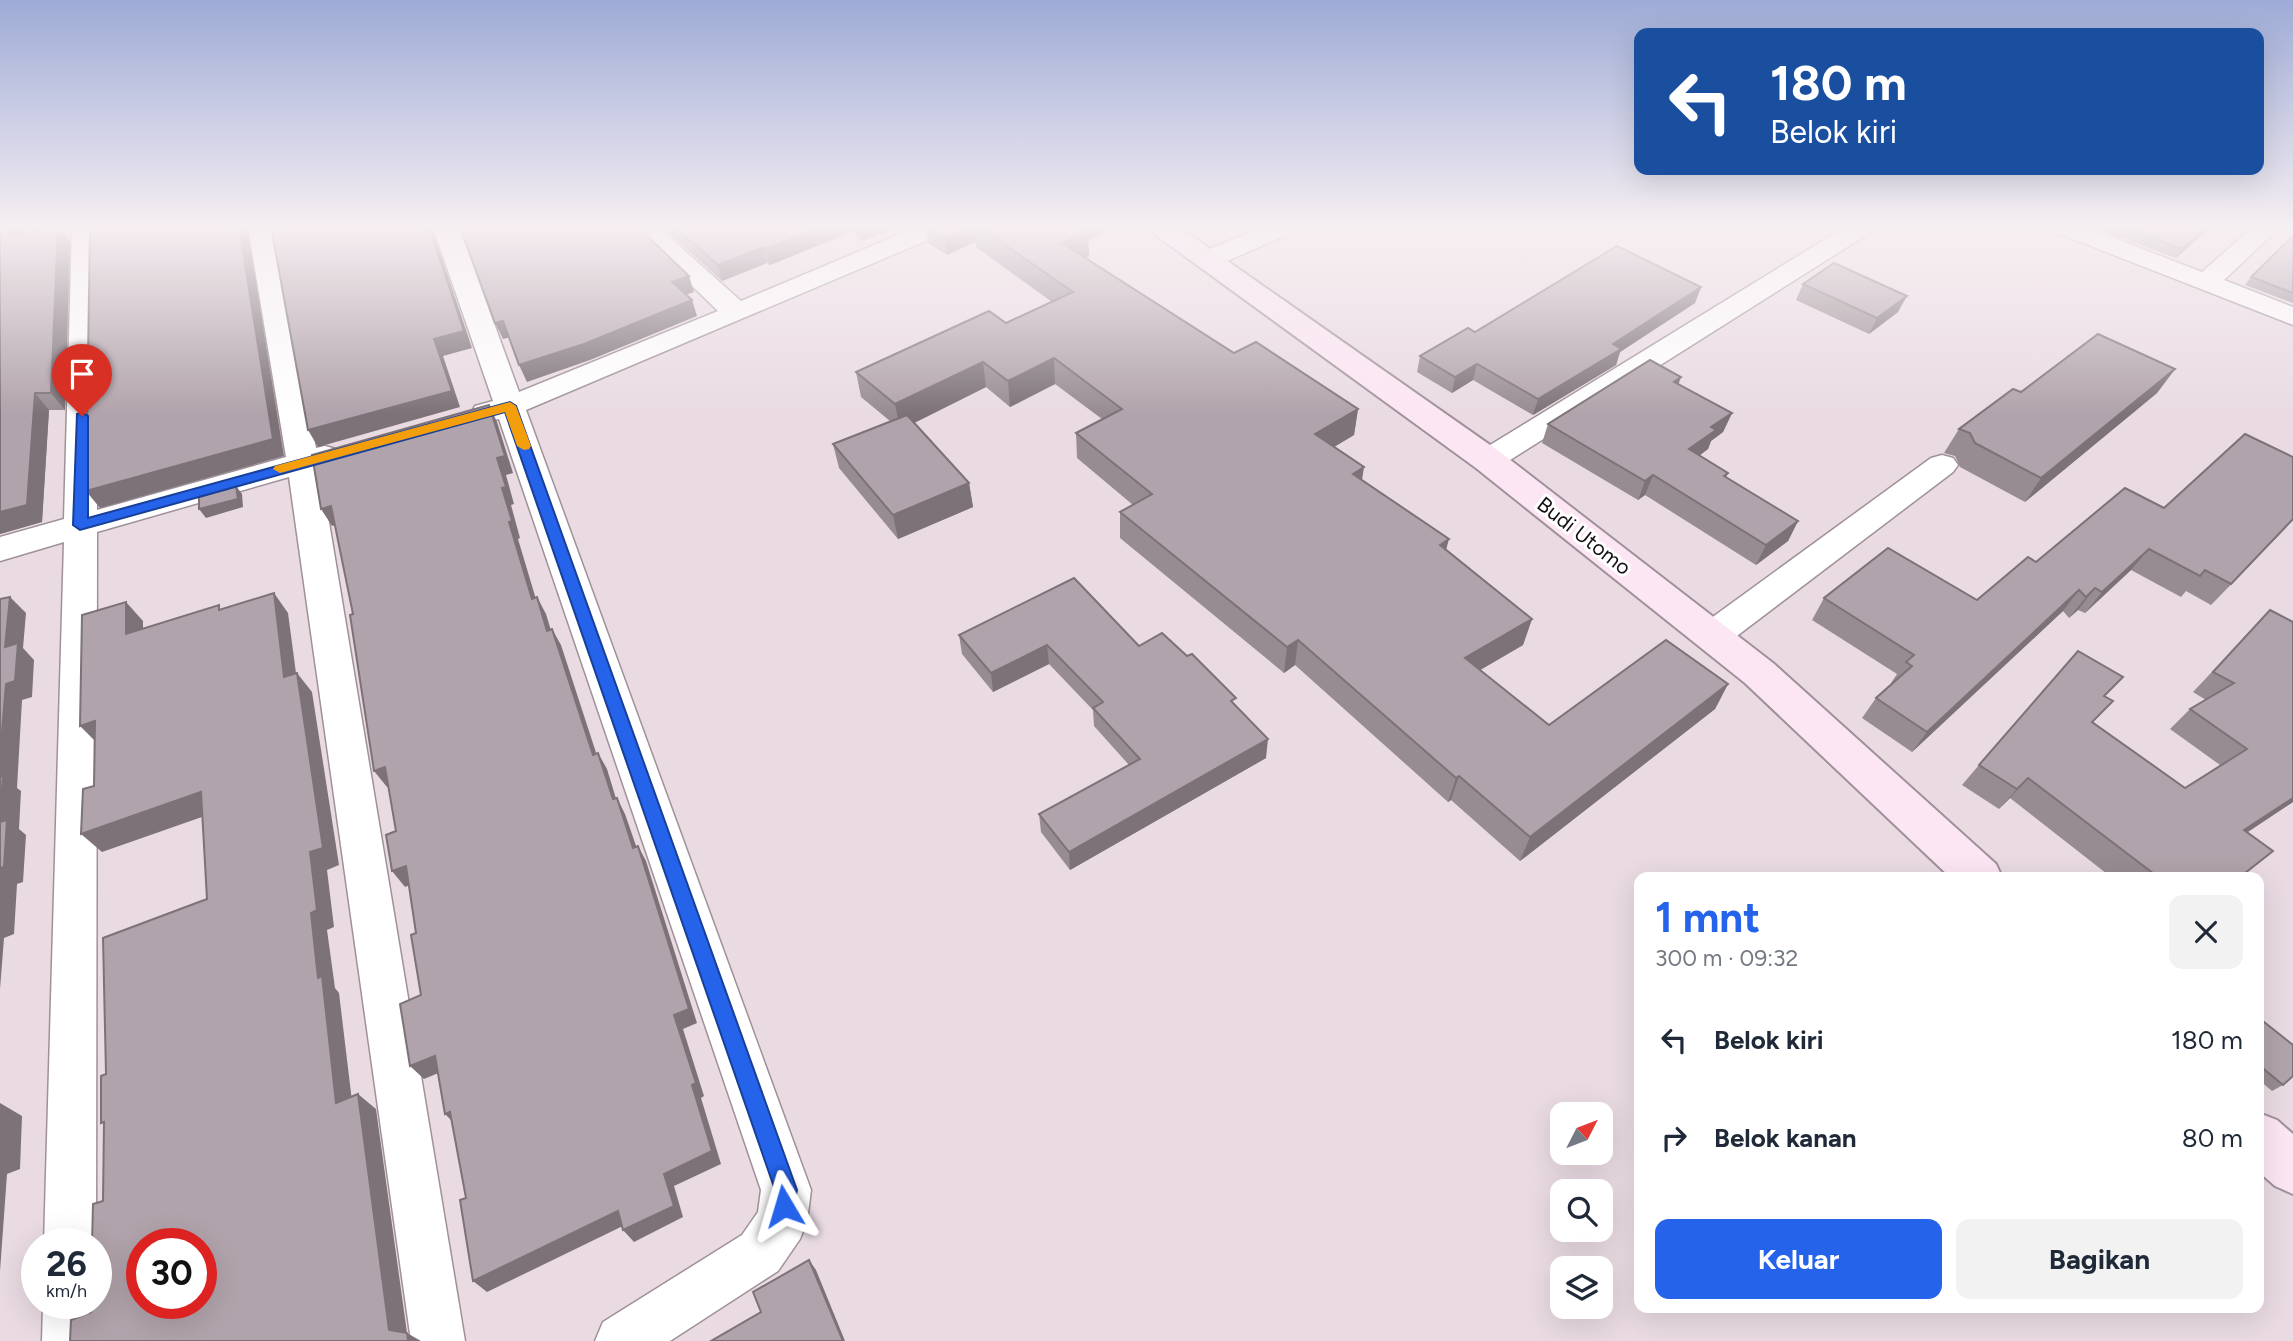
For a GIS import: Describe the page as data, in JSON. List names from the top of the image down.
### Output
{
  "streets": {
    "street": ["Budi Utomo"]
  },
  "north": "top right",
  "page": {
    "turn": ["180 m", "Belok kiri"],
    "heading": ["1 mnt", "300 m · 09:32"],
    "list": [
      {
        "name": "Belok kiri",
        "value": "180 m"
      },
      {
        "name": "Belok kanan",
        "value": "80 m"
      }
    ],
    "buttons": ["Keluar", "Bagikan"],
    "speed": "26 km/h",
    "limit": "30"
  }
}
